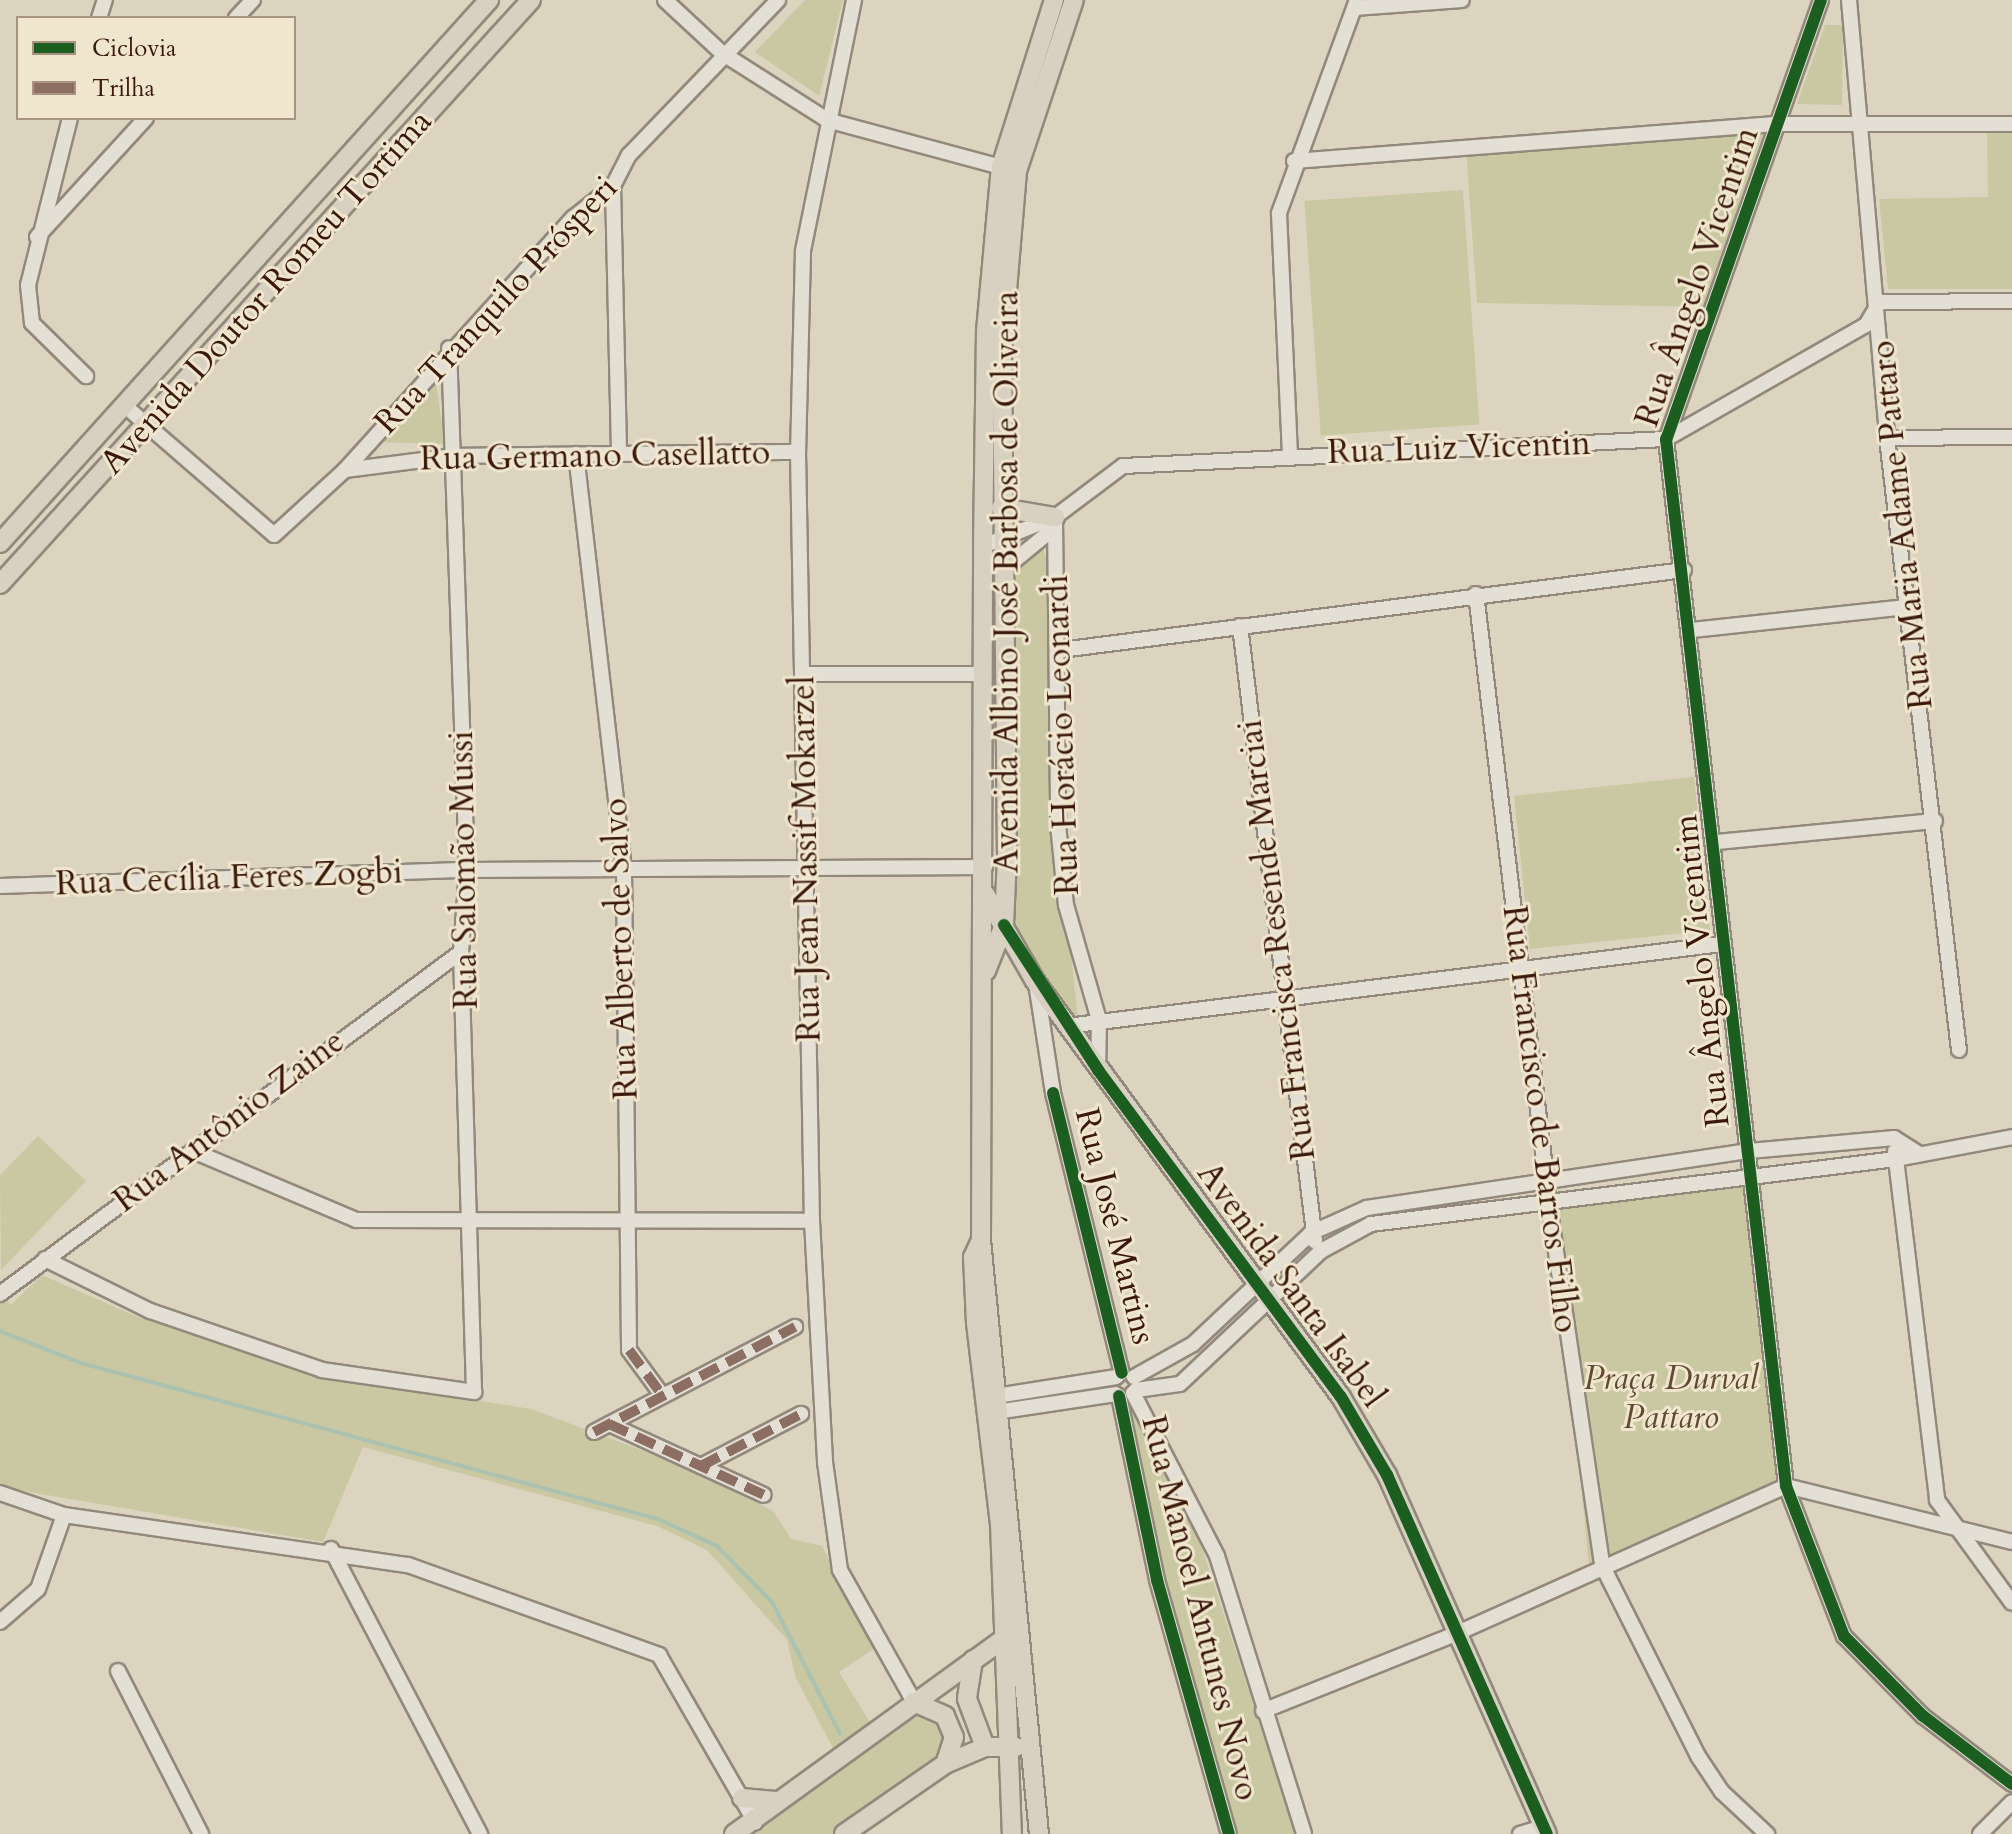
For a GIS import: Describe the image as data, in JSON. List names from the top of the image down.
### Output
{
  "streets": {
    "main road": ["Avenida Doutor Romeu Tortima", "Avenida Albino José Barbosa de Oliveira", "Avenida Santa Isabel"],
    "street": [
      "Rua Ângelo Vicentim",
      "Rua Tranquilo Prósperi",
      "Rua Luiz Vicentin",
      "Rua Germano Casellatto",
      "Rua Maria Adame Pattaro",
      "Rua Horácio Leonardi",
      "Rua Jean Nassif Mokarzel",
      "Rua Salomão Mussi",
      "Rua Cecília Feres Zogbi",
      "Rua Francisca Resende Marciai",
      "Rua Alberto de Salvo",
      "Rua Francisco de Barros Filho",
      "Rua Antônio Zaine",
      "Rua José Martins",
      "Rua Manoel Antunes Novo"
    ]
  },
  "crossings": [
    ["Rua Ângelo Vicentim", "Rua Luiz Vicentin"],
    ["Avenida Doutor Romeu Tortima", "Rua Tranquilo Prósperi"],
    ["Rua Tranquilo Prósperi", "Rua Germano Casellatto"],
    ["Rua Tranquilo Prósperi", "Rua Salomão Mussi"],
    ["Rua Luiz Vicentin", "Rua Maria Adame Pattaro"],
    ["Rua Luiz Vicentin", "Avenida Albino José Barbosa de Oliveira"],
    ["Rua Luiz Vicentin", "Rua Horácio Leonardi"],
    ["Rua Germano Casellatto", "Rua Jean Nassif Mokarzel"],
    ["Rua Germano Casellatto", "Rua Salomão Mussi"],
    ["Rua Germano Casellatto", "Rua Alberto de Salvo"],
    ["Avenida Albino José Barbosa de Oliveira", "Rua Horácio Leonardi"],
    ["Avenida Albino José Barbosa de Oliveira", "Rua Cecília Feres Zogbi"],
    ["Avenida Albino José Barbosa de Oliveira", "Avenida Santa Isabel"],
    ["Rua Horácio Leonardi", "Avenida Santa Isabel"],
    ["Rua Jean Nassif Mokarzel", "Rua Cecília Feres Zogbi"],
    ["Rua Salomão Mussi", "Rua Cecília Feres Zogbi"],
    ["Rua Salomão Mussi", "Rua Antônio Zaine"],
    ["Rua Cecília Feres Zogbi", "Rua Alberto de Salvo"],
    ["Rua José Martins", "Avenida Santa Isabel"],
    ["Rua José Martins", "Rua Manoel Antunes Novo"]
  ],
  "parks": ["Praça Durval Pattaro"],
  "legend": ["Ciclovia", "Trilha"]
}
